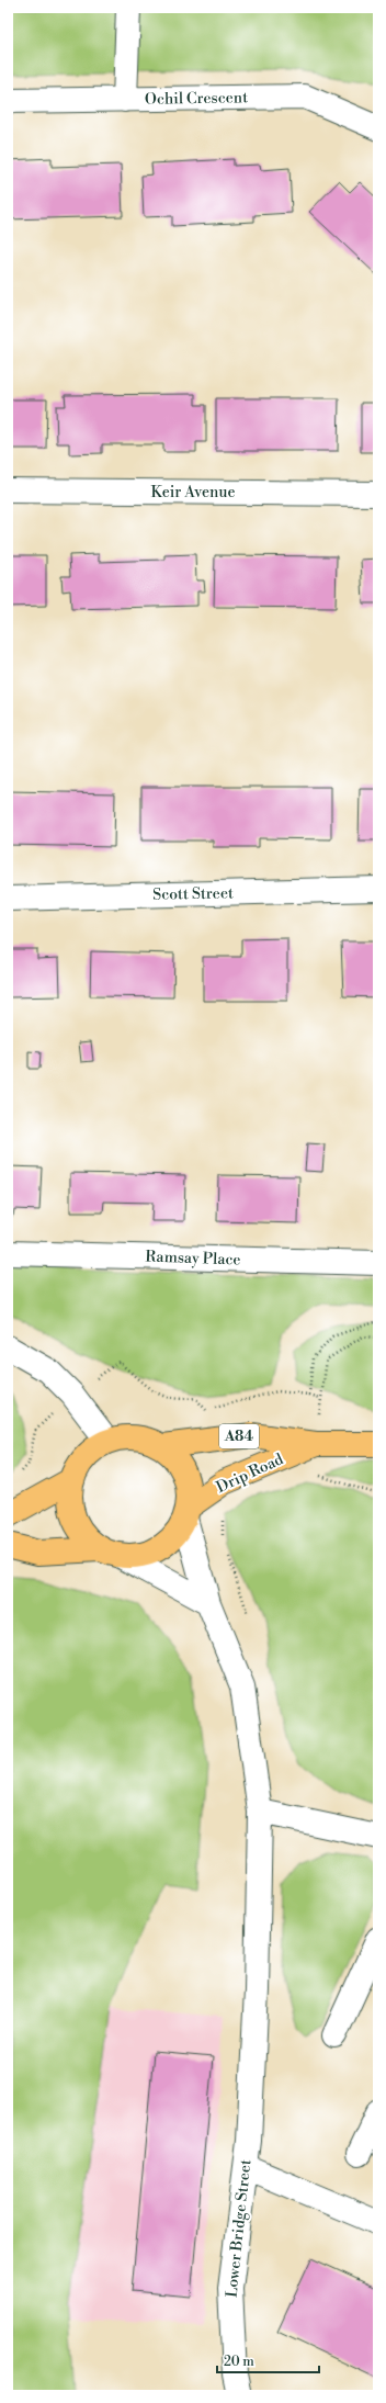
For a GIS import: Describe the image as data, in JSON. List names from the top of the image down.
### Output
{
  "streets": {
    "main road": ["A84", "Drip Road"],
    "street": [
      "Ochil Crescent",
      "Keir Avenue",
      "Scott Street",
      "Ramsay Place",
      "Lower Bridge Street"
    ]
  },
  "crossings": [
    ["Drip Road", "Lower Bridge Street"]
  ],
  "scale_bar": "20 m"
}
